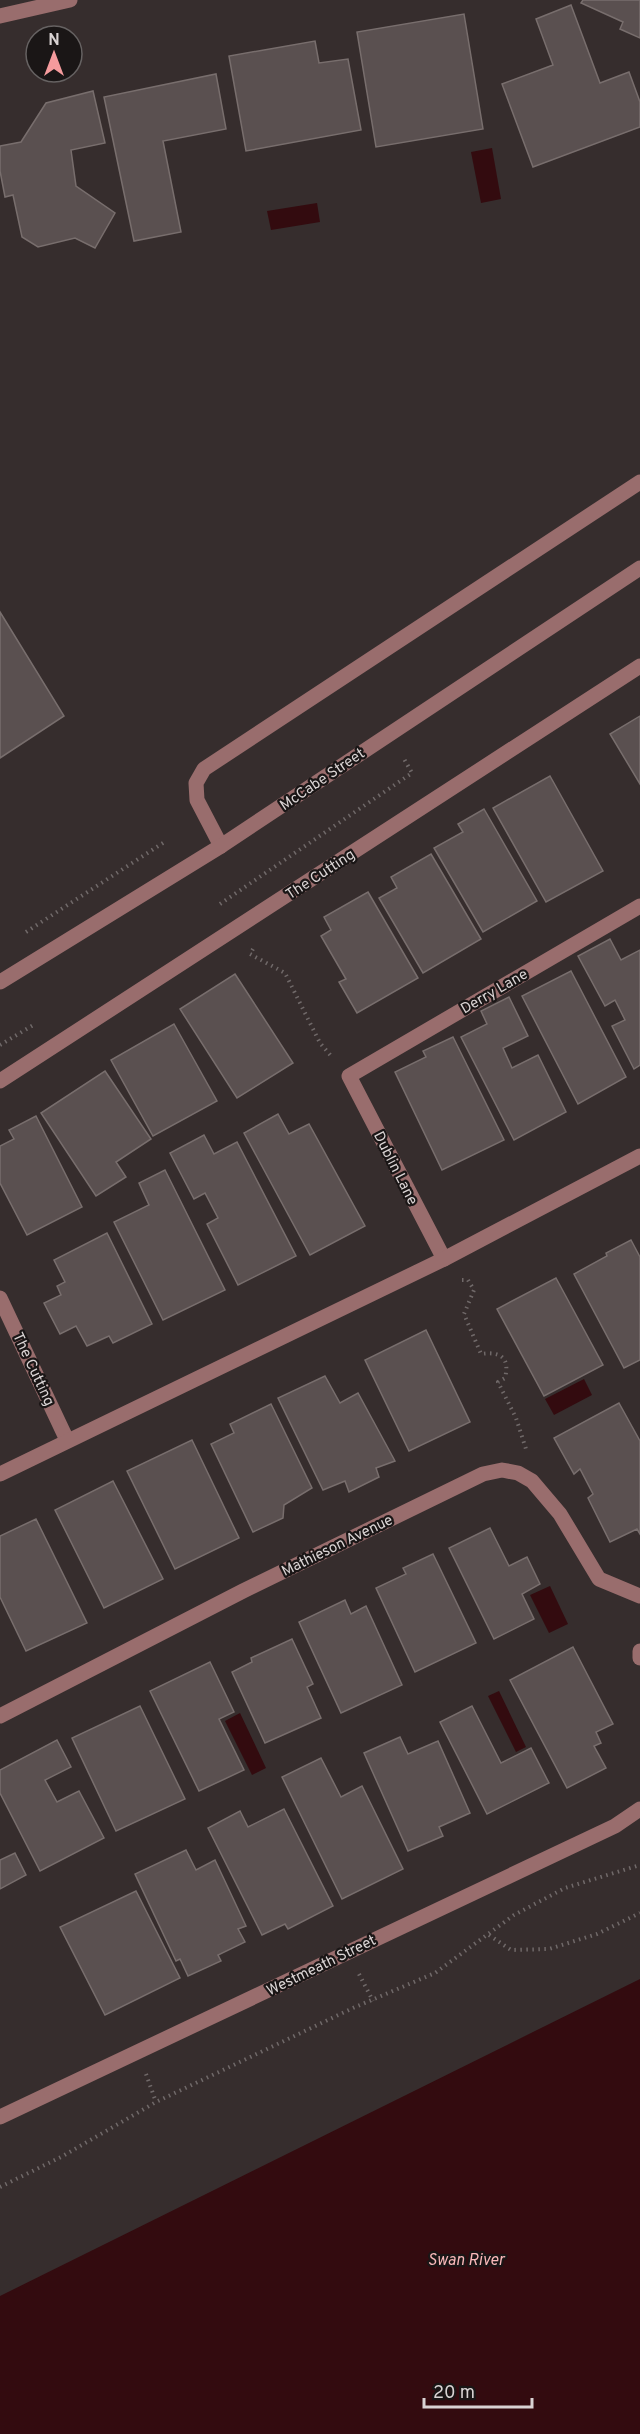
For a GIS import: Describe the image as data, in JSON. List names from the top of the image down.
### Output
{
  "streets": {
    "street": [
      "McCabe Street",
      "The Cutting",
      "Derry Lane",
      "Dublin Lane",
      "Mathieson Avenue",
      "Westmeath Street"
    ]
  },
  "crossings": [
    ["Derry Lane", "Dublin Lane"]
  ],
  "water": ["Swan River"],
  "scale_bar": "20 m",
  "north": "top"
}
